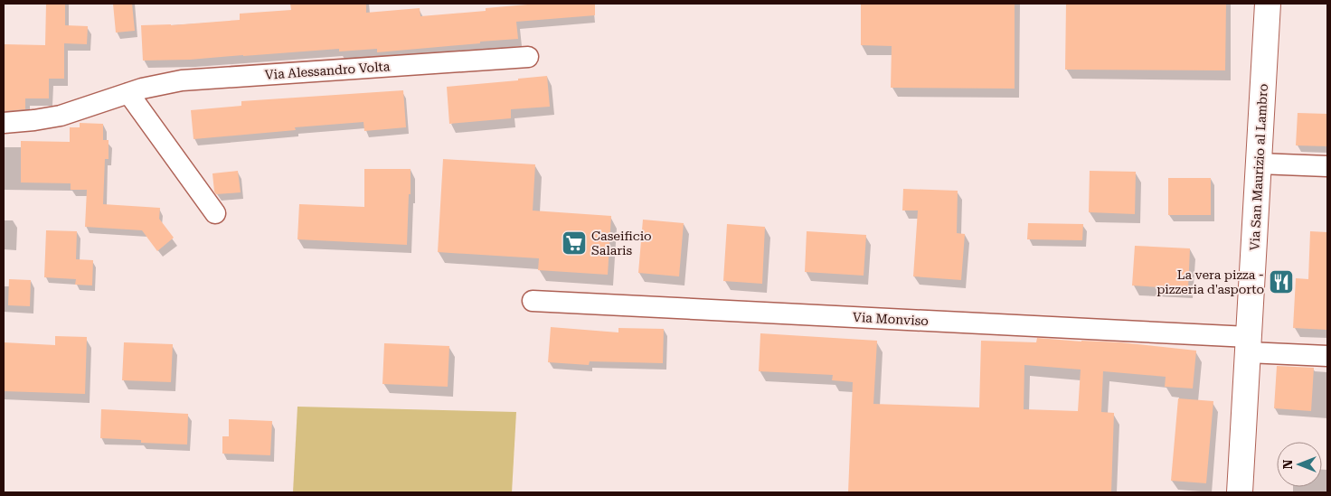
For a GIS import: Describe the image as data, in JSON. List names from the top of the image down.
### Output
{
  "streets": {
    "main road": ["Via San Maurizio al Lambro"],
    "street": ["Via Alessandro Volta", "Via Monviso"]
  },
  "crossings": [
    ["Via San Maurizio al Lambro", "Via Monviso"]
  ],
  "places": {
    "supermarket": ["Caseificio Salaris"],
    "restaurant": ["La vera pizza - pizzeria d'asporto"]
  },
  "north": "left"
}
